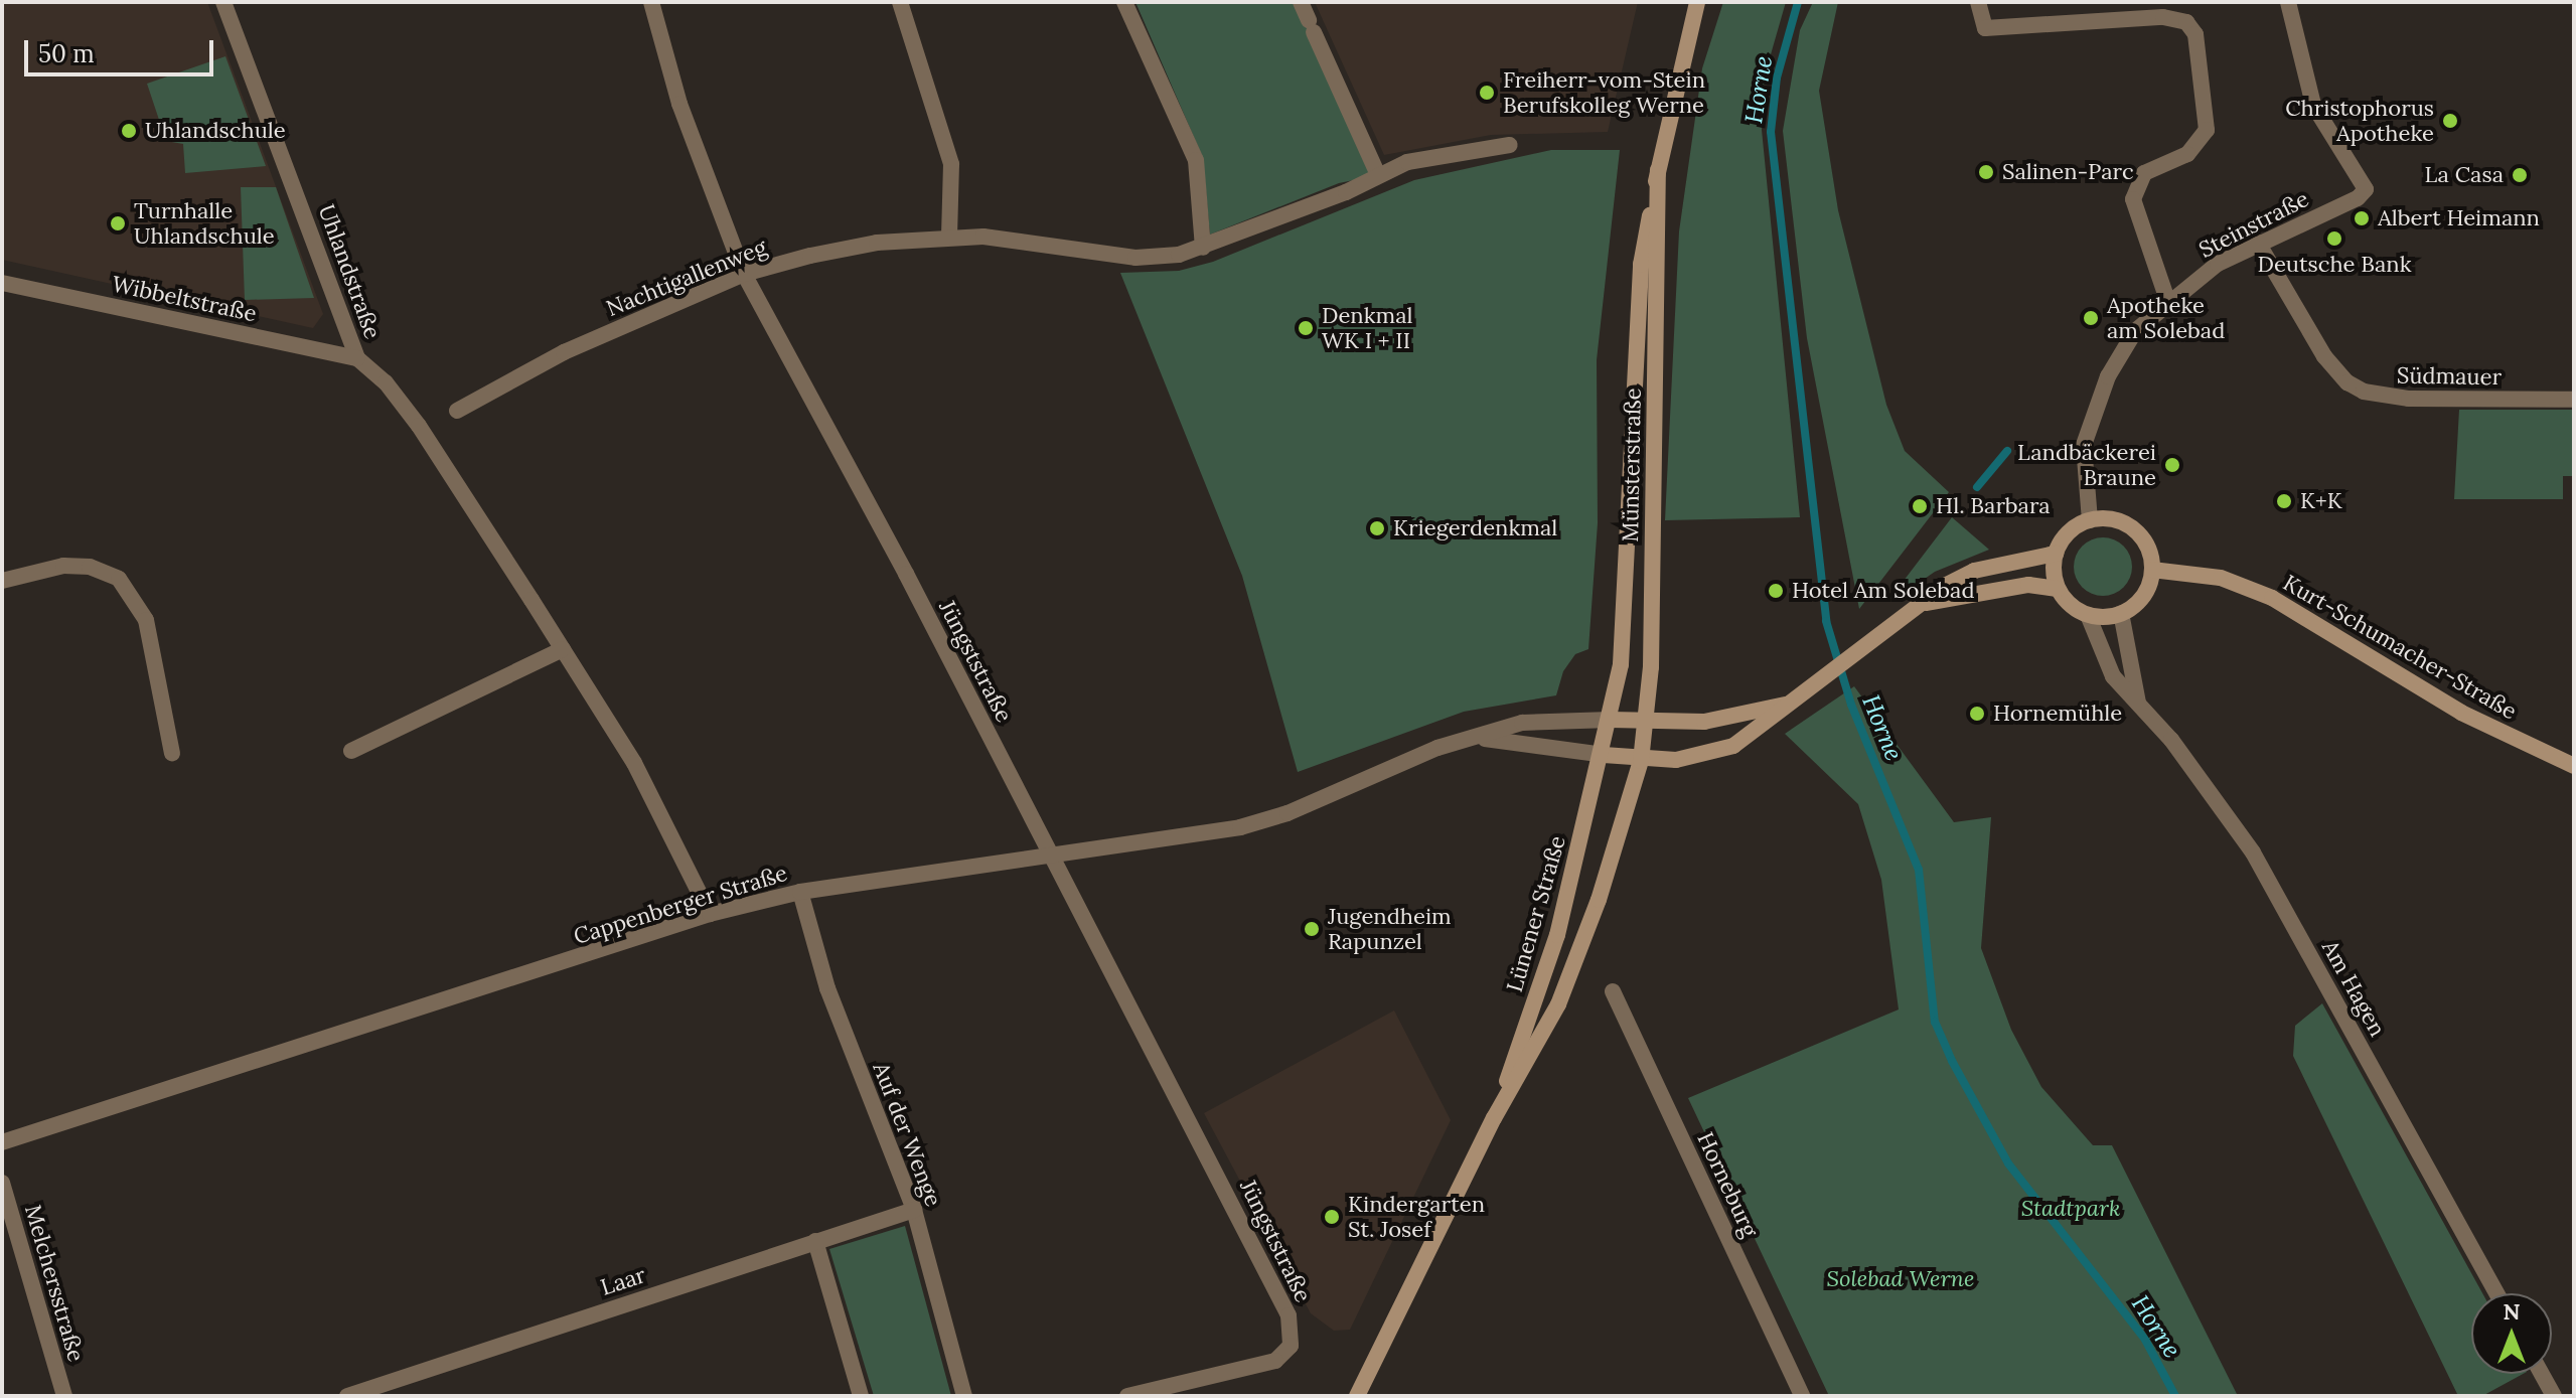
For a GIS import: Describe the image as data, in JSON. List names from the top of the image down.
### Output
{
  "streets": {
    "main road": ["Münsterstraße", "Kurt-Schumacher-Straße", "Lünener Straße"],
    "street": [
      "Steinstraße",
      "Uhlandstraße",
      "Nachtigallenweg",
      "Wibbeltstraße",
      "Südmauer",
      "Jüngststraße",
      "Cappenberger Straße",
      "Am Hagen",
      "Auf der Wenge",
      "Horneburg",
      "Laar",
      "Melchersstraße"
    ]
  },
  "crossings": [
    ["Steinstraße", "Südmauer"],
    ["Steinstraße", "Kurt-Schumacher-Straße"],
    ["Steinstraße", "Am Hagen"],
    ["Uhlandstraße", "Wibbeltstraße"],
    ["Uhlandstraße", "Cappenberger Straße"],
    ["Nachtigallenweg", "Jüngststraße"],
    ["Münsterstraße", "Cappenberger Straße"],
    ["Münsterstraße", "Lünener Straße"],
    ["Kurt-Schumacher-Straße", "Am Hagen"],
    ["Jüngststraße", "Cappenberger Straße"],
    ["Cappenberger Straße", "Lünener Straße"],
    ["Cappenberger Straße", "Auf der Wenge"],
    ["Auf der Wenge", "Laar"]
  ],
  "water": ["Horne"],
  "parks": ["Stadtpark", "Solebad Werne"],
  "places": [
    "Freiherr-vom-Stein Berufskolleg Werne",
    "Christophorus Apotheke",
    "Uhlandschule",
    "Salinen-Parc",
    "La Casa",
    "Albert Heimann",
    "Turnhalle Uhlandschule",
    "Deutsche Bank",
    "Apotheke am Solebad",
    "Denkmal WK I + II",
    "Landbäckerei Braune",
    "K+K",
    "Hl. Barbara",
    "Kriegerdenkmal",
    "Hotel Am Solebad",
    "Hornemühle",
    "Jugendheim Rapunzel",
    "Kindergarten St. Josef"
  ],
  "scale_bar": "50 m",
  "north": "top"
}
